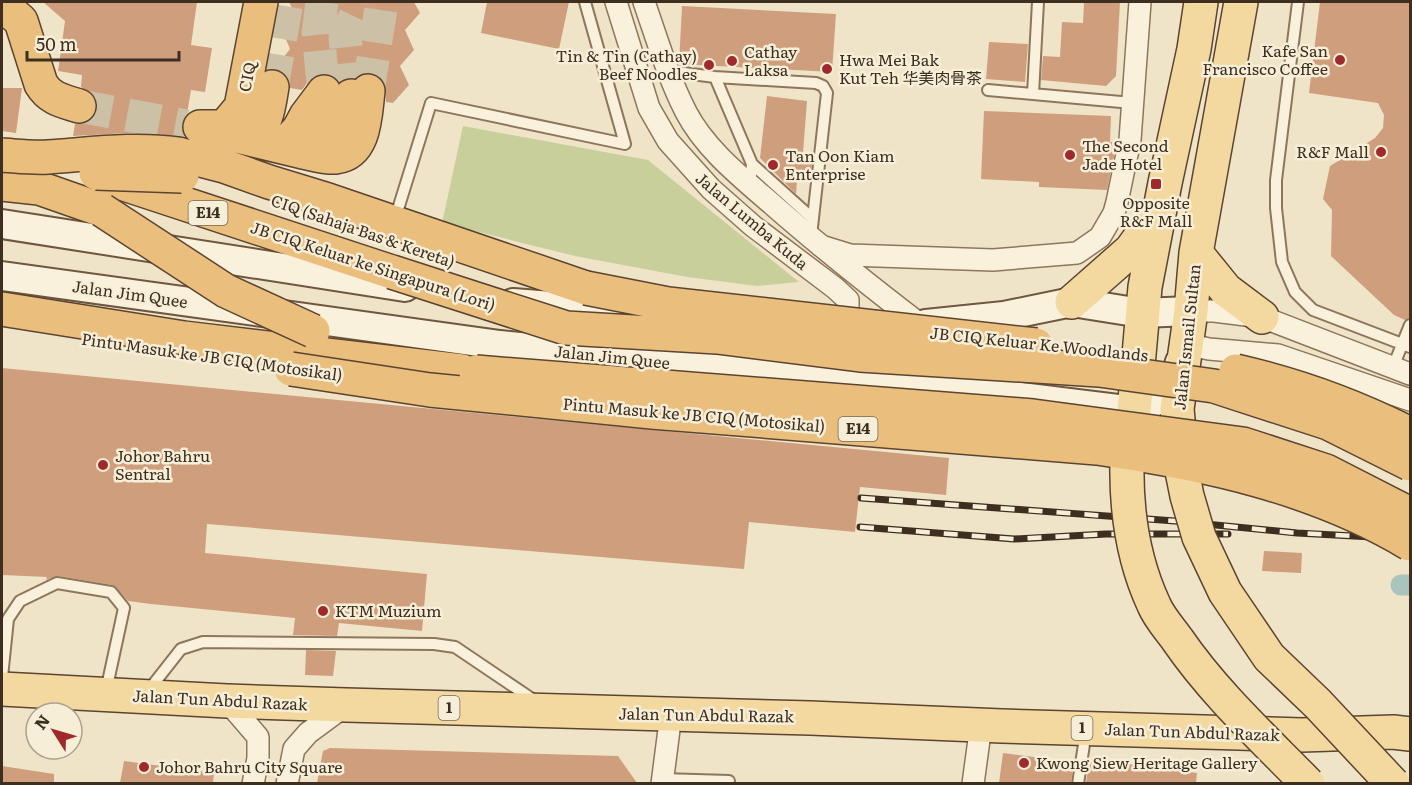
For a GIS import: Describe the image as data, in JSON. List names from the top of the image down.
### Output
{
  "streets": {
    "highway": [
      "CIQ",
      "E14",
      "CIQ (Sahaja Bas & Kereta)",
      "JB CIQ Keluar Ke Woodlands",
      "Pintu Masuk ke JB CIQ (Motosikal)"
    ],
    "main road": [
      "Jalan Jim Quee",
      "Jalan Ismail Sultan",
      "Jalan Tun Abdul Razak",
      "1"
    ],
    "street": ["Jalan Lumba Kuda"]
  },
  "crossings": [
    ["E14", "CIQ (Sahaja Bas & Kereta)"],
    ["CIQ (Sahaja Bas & Kereta)", "JB CIQ Keluar Ke Woodlands"]
  ],
  "places": {
    "other": [
      "Kafe San Francisco Coffee",
      "Cathay Laksa",
      "Tin & Tin (Cathay) Beef Noodles",
      "Hwa Mei Bak Kut Teh 华美肉骨茶",
      "R&F Mall",
      "The Second Jade Hotel",
      "Tan Oon Kiam Enterprise",
      "Johor Bahru Sentral",
      "KTM Muzium",
      "Kwong Siew Heritage Gallery",
      "Johor Bahru City Square"
    ],
    "transit": ["Opposite R&F Mall"]
  },
  "scale_bar": "50 m",
  "north": "top left"
}
